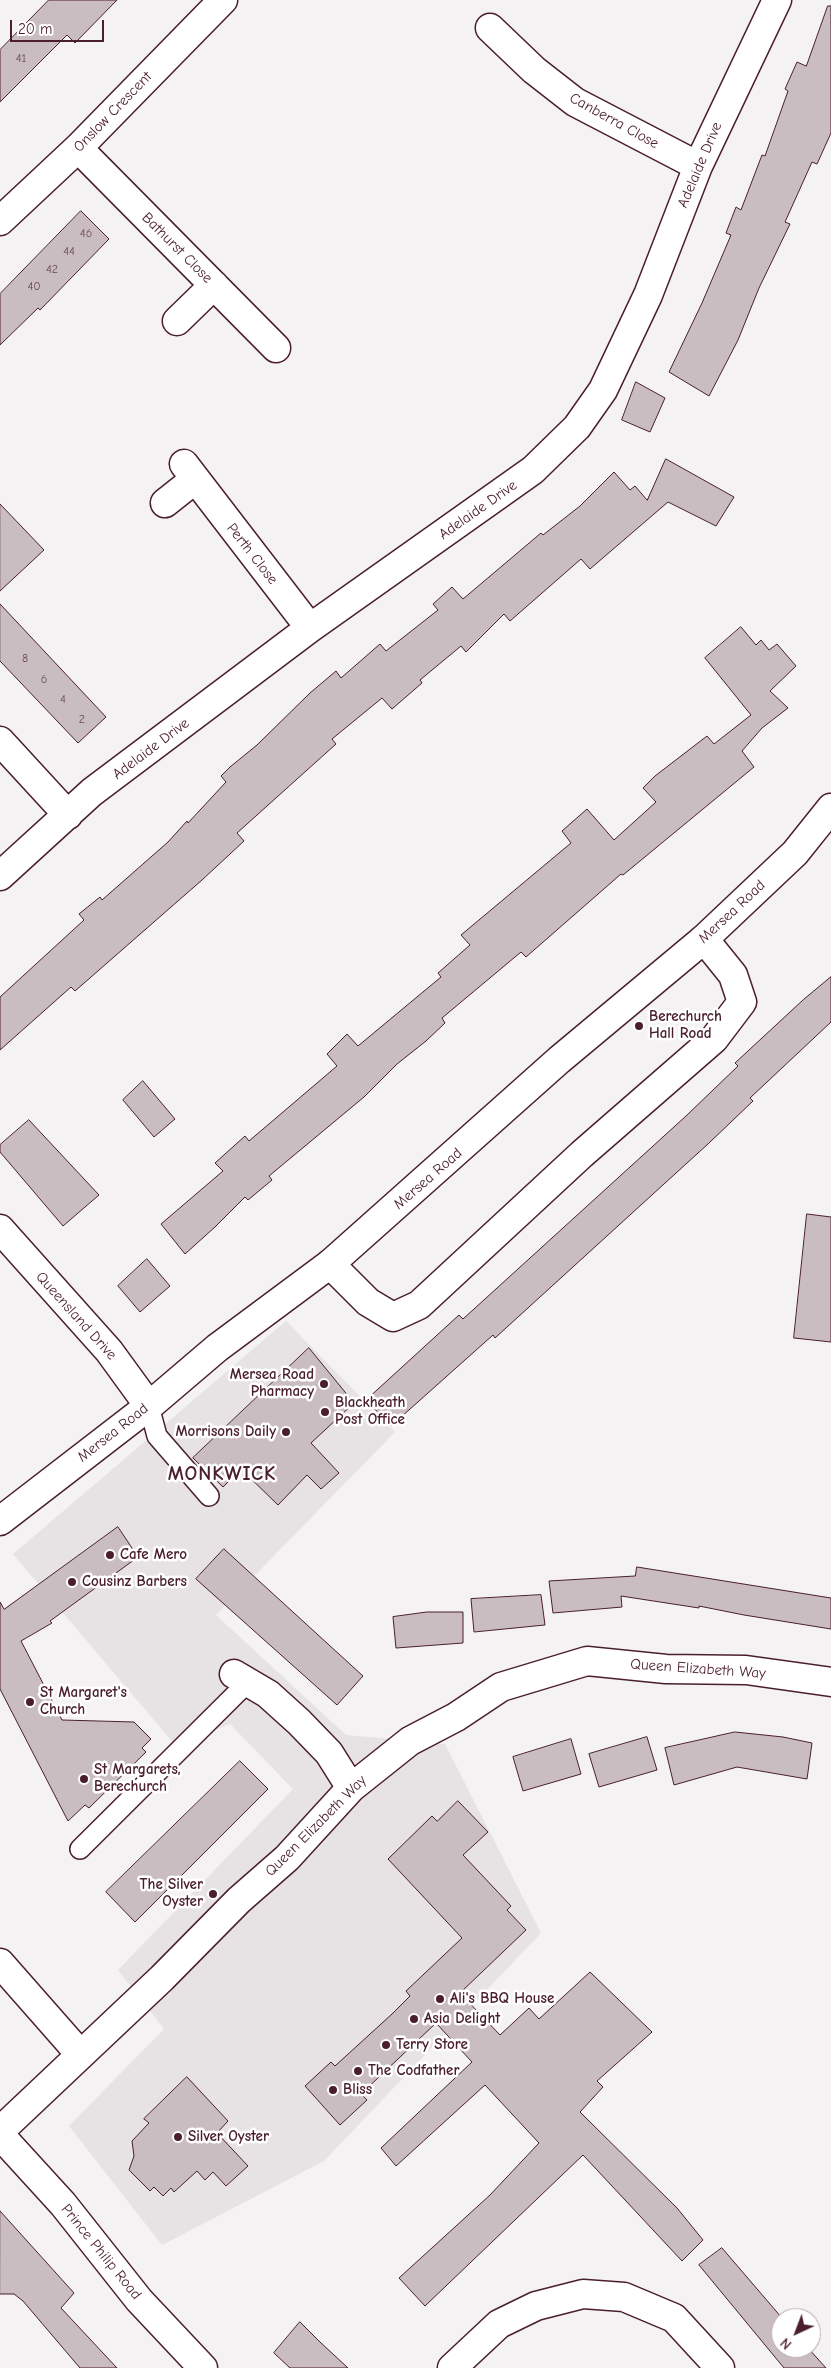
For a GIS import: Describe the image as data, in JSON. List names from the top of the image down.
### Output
{
  "streets": {
    "street": [
      "Onslow Crescent",
      "Canberra Close",
      "Adelaide Drive",
      "Bathurst Close",
      "Perth Close",
      "Mersea Road",
      "Queensland Drive",
      "Queen Elizabeth Way",
      "Prince Philip Road"
    ]
  },
  "crossings": [
    ["Onslow Crescent", "Bathurst Close"],
    ["Canberra Close", "Adelaide Drive"],
    ["Adelaide Drive", "Perth Close"],
    ["Mersea Road", "Queensland Drive"]
  ],
  "districts": ["MONKWICK"],
  "places": [
    "Berechurch Hall Road",
    "Mersea Road Pharmacy",
    "Blackheath Post Office",
    "Morrisons Daily",
    "Cafe Mero",
    "Cousinz Barbers",
    "St Margaret's Church",
    "St Margarets, Berechurch",
    "The Silver Oyster",
    "Ali's BBQ House",
    "Asia Delight",
    "Terry Store",
    "The Codfather",
    "Bliss",
    "Silver Oyster"
  ],
  "house_numbers": [
    "41",
    "46",
    "44",
    "42",
    "40",
    "8",
    "6",
    "4",
    "2"
  ],
  "scale_bar": "20 m",
  "north": "bottom left"
}
